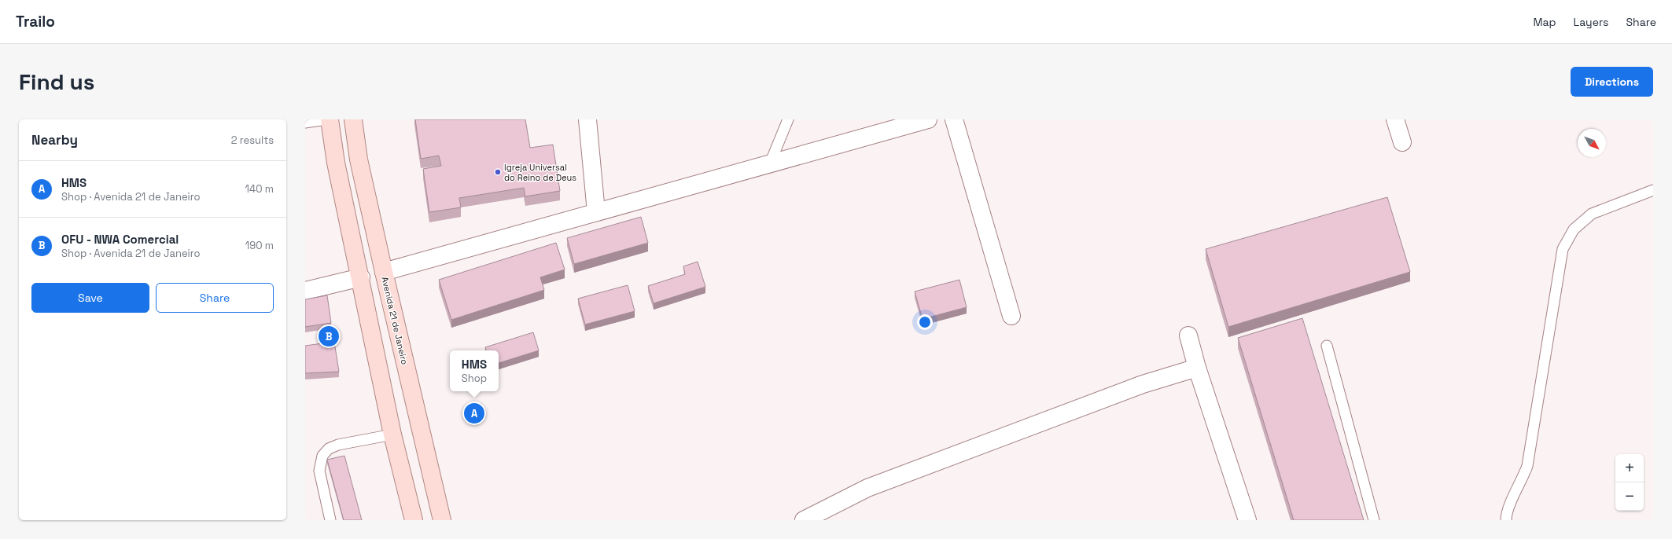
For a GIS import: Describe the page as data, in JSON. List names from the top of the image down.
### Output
{
  "streets": {
    "main road": ["Avenida 21 de Janeiro"]
  },
  "places": ["Igreja Universal do Reino de Deus"],
  "north": "bottom right",
  "page": {
    "header": "Trailo",
    "nav": ["Map", "Layers", "Share"],
    "buttons": [
      "Directions",
      ["Save", "Share"]
    ],
    "title": "Find us",
    "heading": ["Nearby", "2 results"],
    "list": [
      {
        "mark": "A",
        "name": "HMS",
        "note": "Shop · Avenida 21 de Janeiro",
        "value": "140 m"
      },
      {
        "mark": "B",
        "name": "OFU - NWA Comercial",
        "note": "Shop · Avenida 21 de Janeiro",
        "value": "190 m"
      }
    ],
    "pins": ["B", "A"],
    "popup": ["HMS", "Shop"],
    "map_buttons": ["+", "−"]
  }
}
